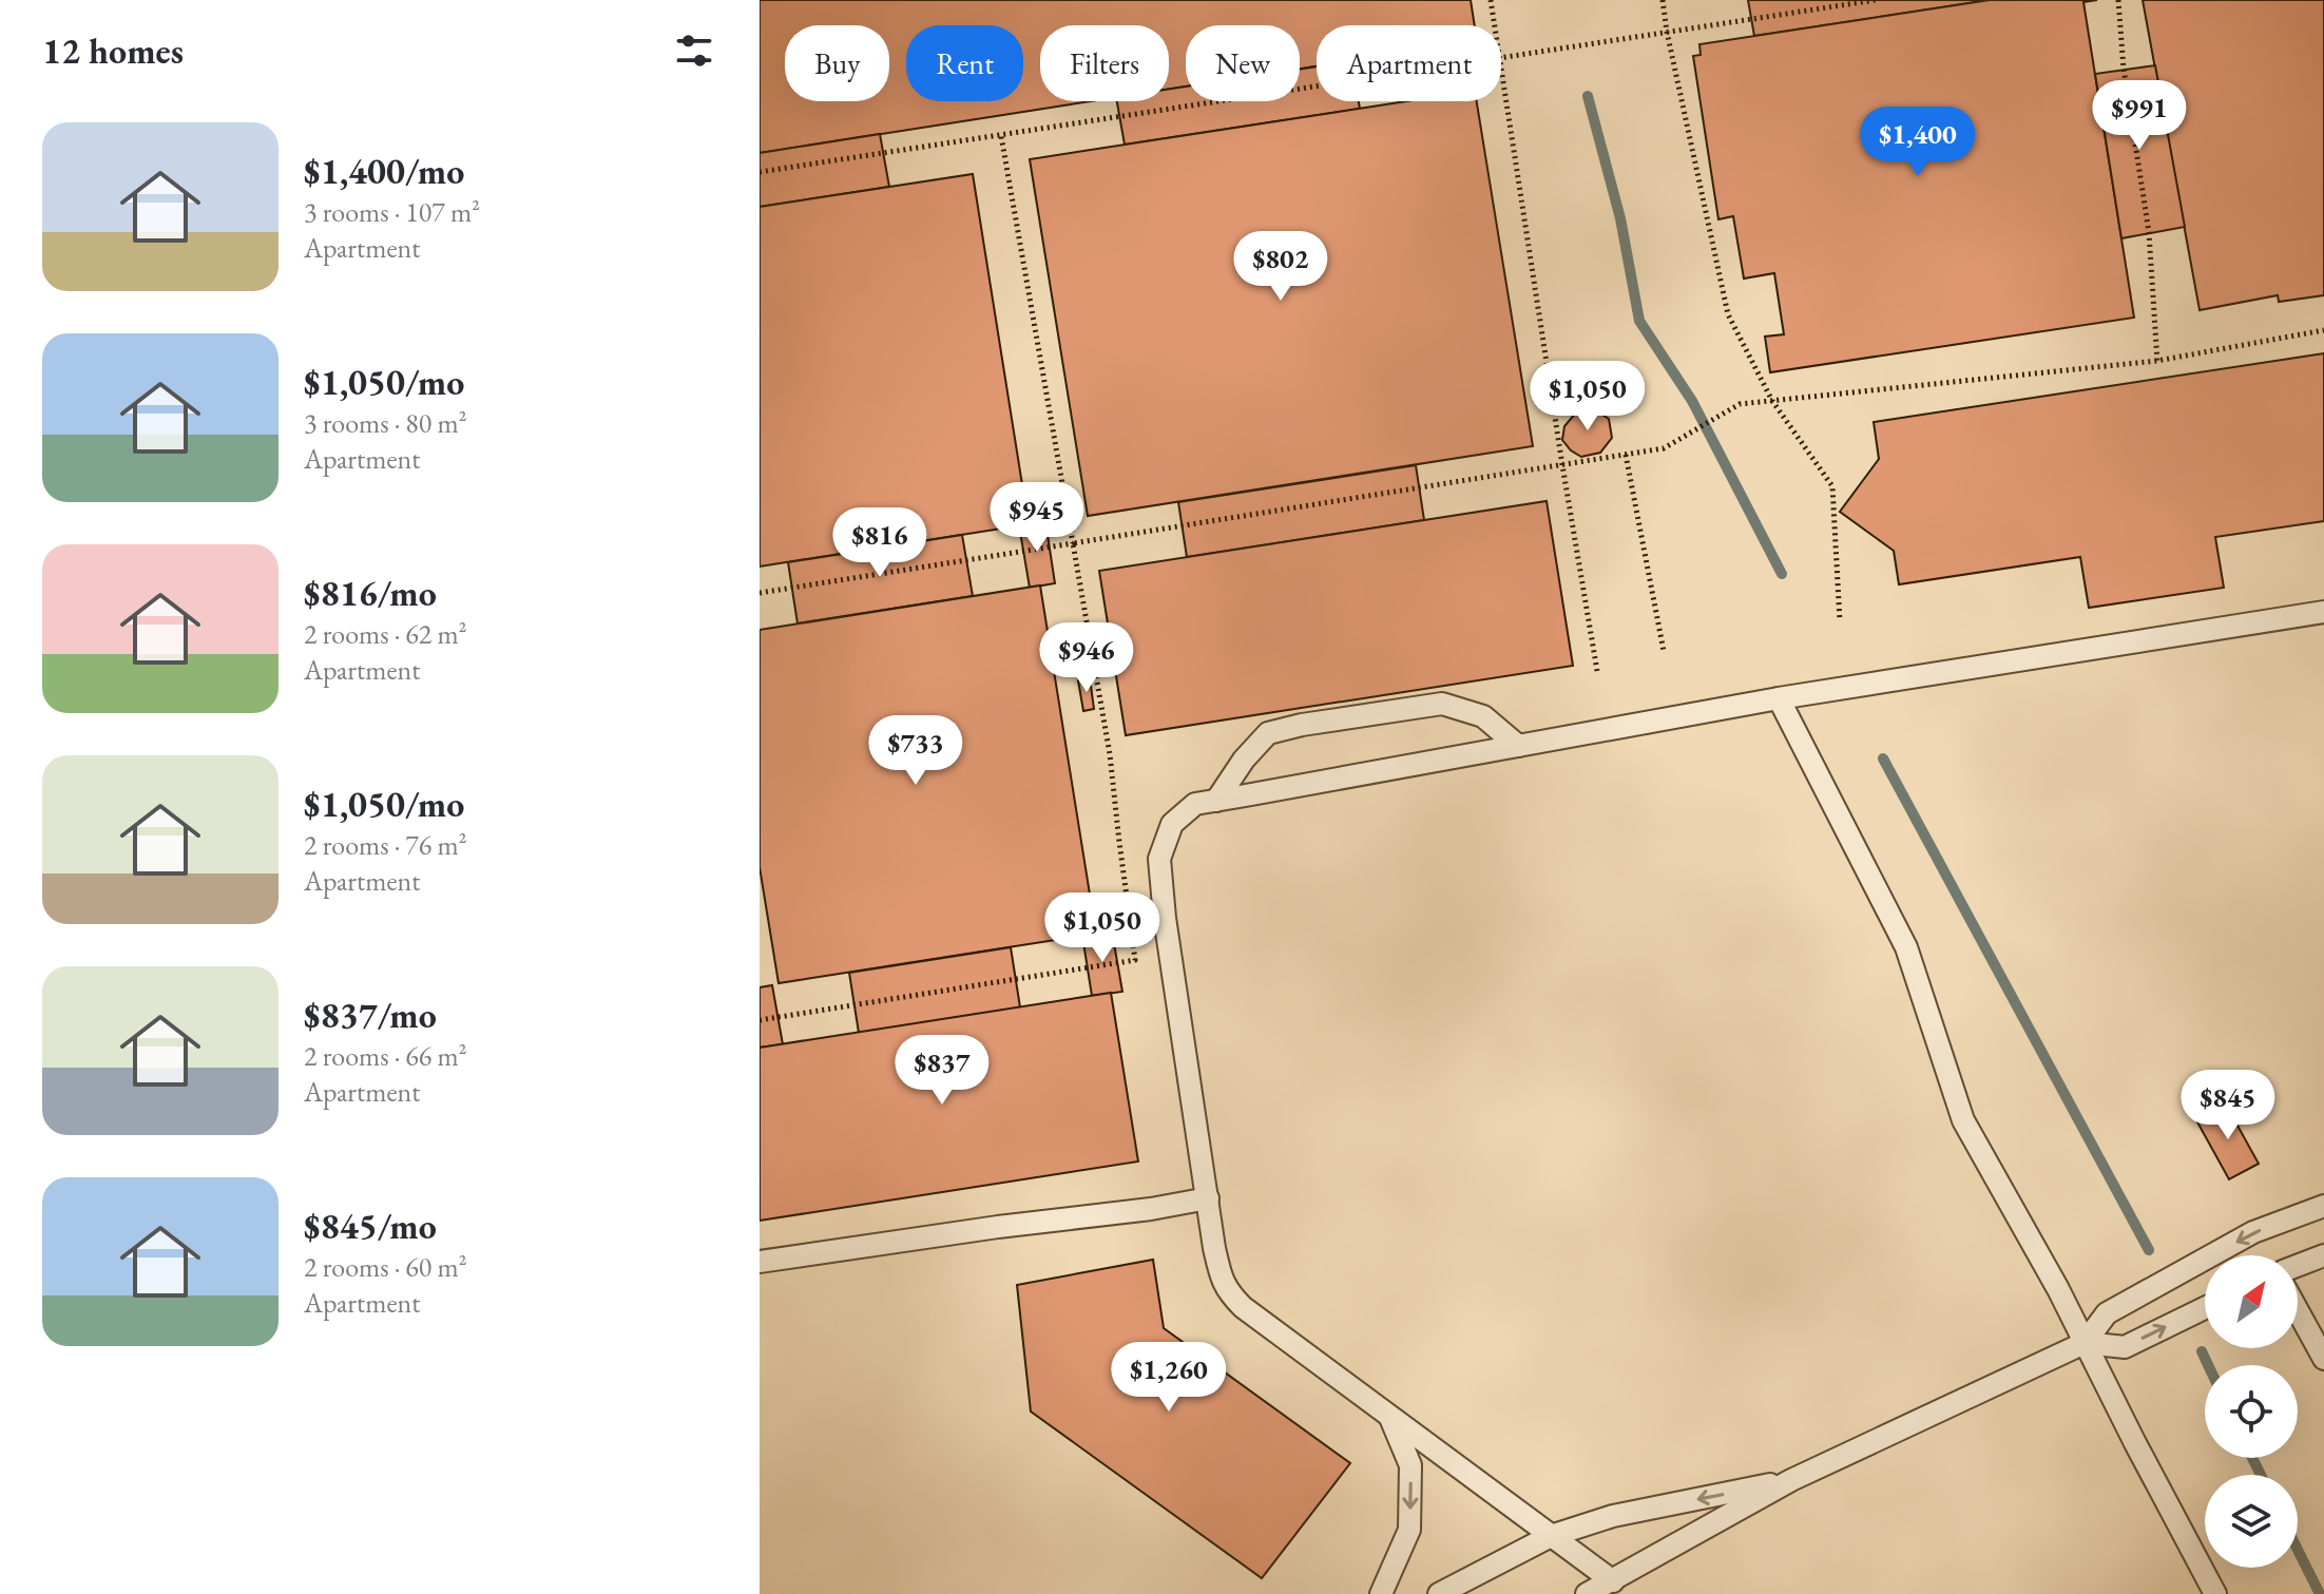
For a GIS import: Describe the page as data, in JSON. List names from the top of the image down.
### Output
{
  "north": "top right",
  "page": {
    "heading": "12 homes",
    "chip": [
      "Buy",
      "Rent",
      "Filters",
      "New",
      "Apartment"
    ],
    "price": [
      "$991",
      "$1,400",
      "$802",
      "$1,050",
      "$945",
      "$816",
      "$946",
      "$733",
      "$1,050",
      "$837",
      "$845",
      "$1,260"
    ],
    "list": [
      {
        "name": "$1,400/mo",
        "note": "3 rooms · 107 m² · Apartment"
      },
      {
        "name": "$1,050/mo",
        "note": "3 rooms · 80 m² · Apartment"
      },
      {
        "name": "$816/mo",
        "note": "2 rooms · 62 m² · Apartment"
      },
      {
        "name": "$1,050/mo",
        "note": "2 rooms · 76 m² · Apartment"
      },
      {
        "name": "$837/mo",
        "note": "2 rooms · 66 m² · Apartment"
      },
      {
        "name": "$845/mo",
        "note": "2 rooms · 60 m² · Apartment"
      }
    ]
  }
}
